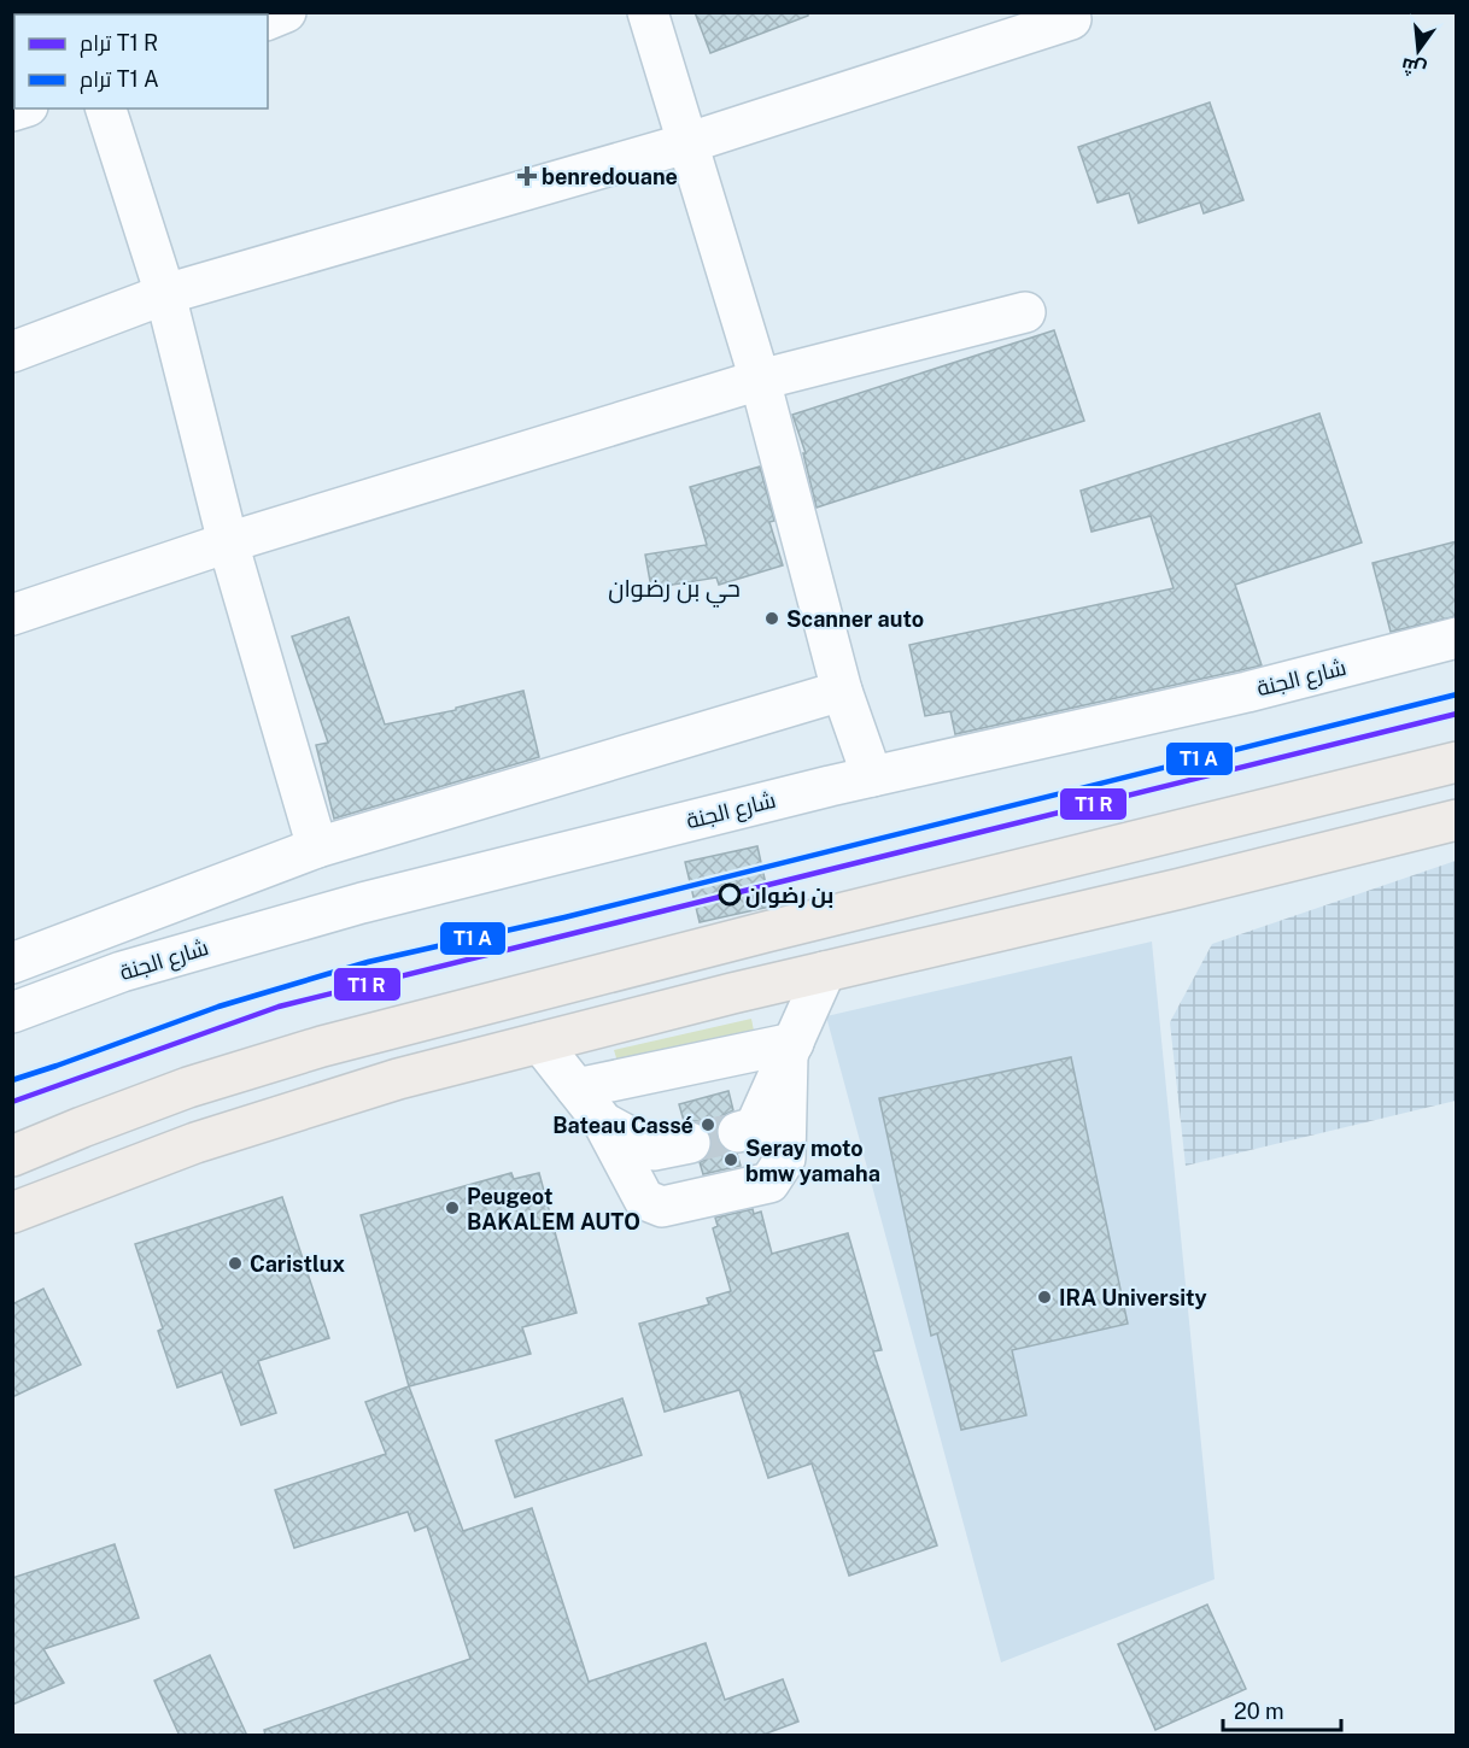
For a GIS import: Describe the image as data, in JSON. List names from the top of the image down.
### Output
{
  "streets": {
    "street": ["شارع الجنة"]
  },
  "districts": ["حي بن رضوان"],
  "places": {
    "health": ["benredouane"],
    "other": [
      "Scanner auto",
      "بن رضوان",
      "Bateau Cassé",
      "Seray moto bmw yamaha",
      "Peugeot BAKALEM AUTO",
      "Caristlux",
      "IRA University"
    ]
  },
  "legend": ["ترام T1 R", "ترام T1 A"],
  "scale_bar": "20 m",
  "north": "bottom"
}
